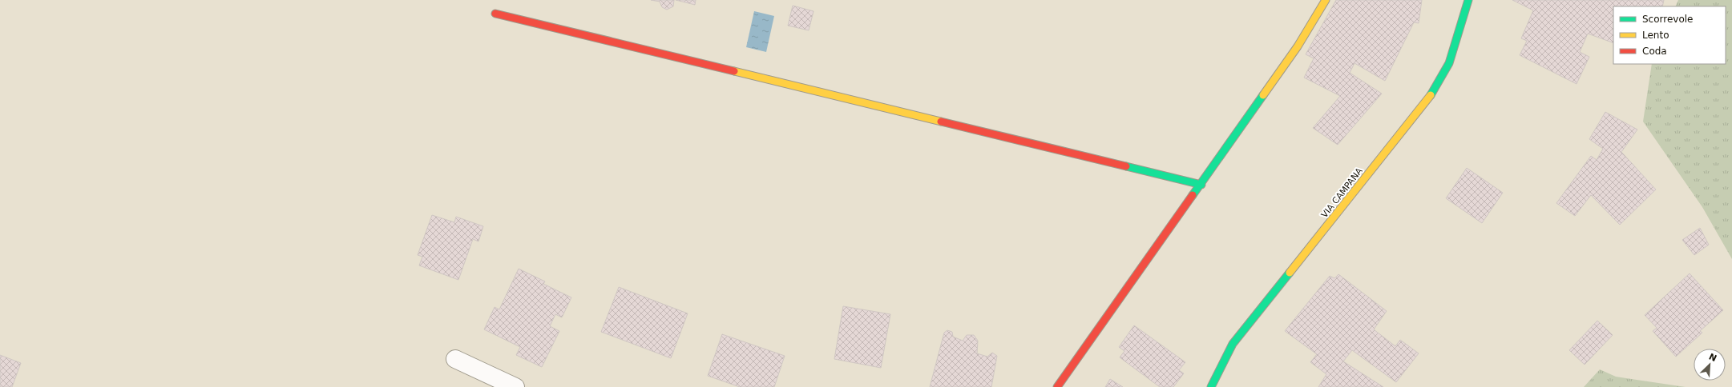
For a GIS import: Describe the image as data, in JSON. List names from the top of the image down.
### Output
{
  "streets": {
    "street": ["VIA CAMPANA"]
  },
  "legend": ["Scorrevole", "Lento", "Coda"],
  "north": "top right"
}
